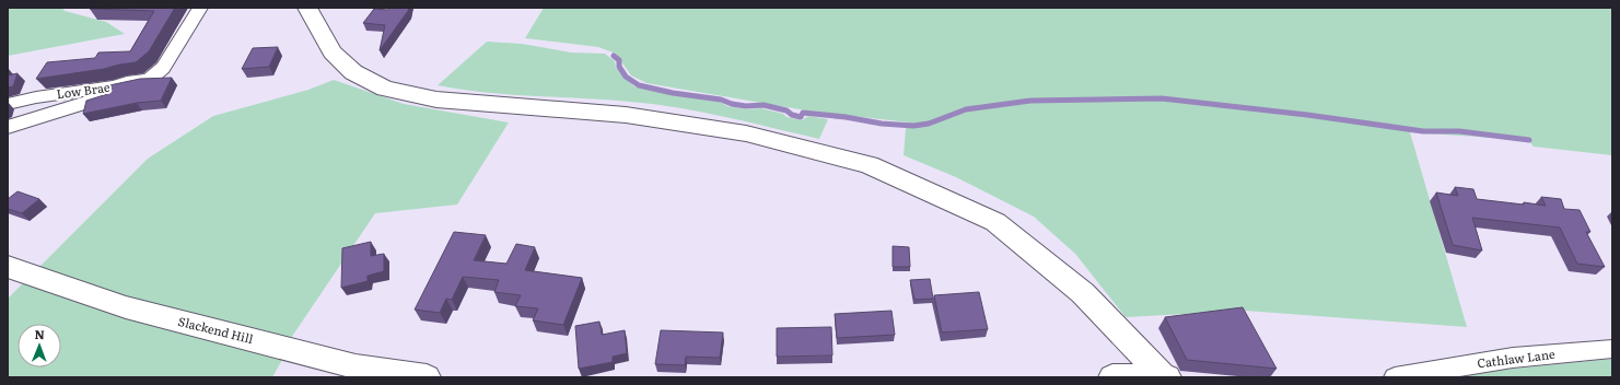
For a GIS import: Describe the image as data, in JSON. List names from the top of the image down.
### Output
{
  "streets": {
    "main road": ["Slackend Hill"],
    "street": ["Low Brae", "Cathlaw Lane"]
  },
  "north": "top"
}
